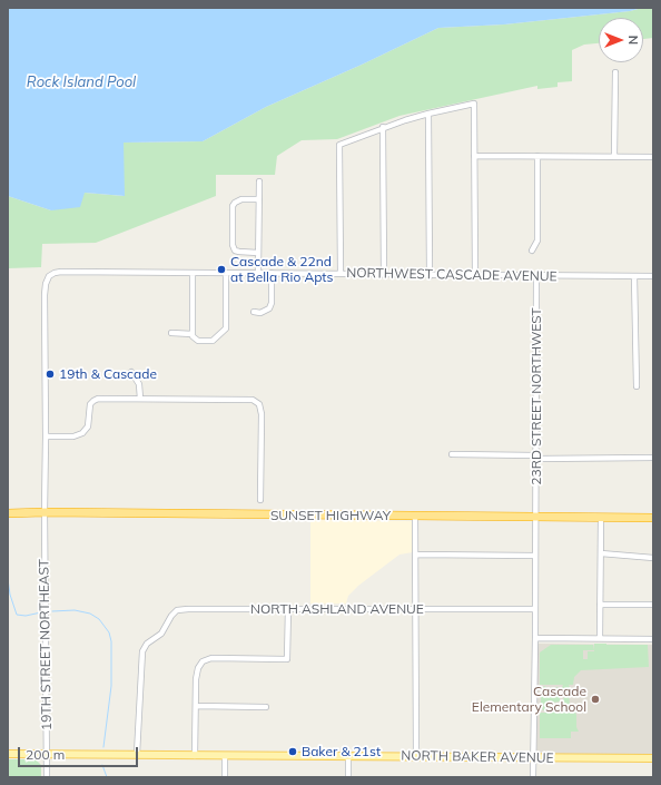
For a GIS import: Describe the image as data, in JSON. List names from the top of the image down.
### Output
{
  "streets": {
    "highway": ["SUNSET HIGHWAY"],
    "main road": ["NORTH BAKER AVENUE"],
    "street": [
      "NORTHWEST CASCADE AVENUE",
      "23RD STREET NORTHWEST",
      "NORTH ASHLAND AVENUE",
      "19TH STREET NORTHEAST"
    ]
  },
  "crossings": [
    ["NORTHWEST CASCADE AVENUE", "23RD STREET NORTHWEST"],
    ["NORTHWEST CASCADE AVENUE", "19TH STREET NORTHEAST"],
    ["23RD STREET NORTHWEST", "SUNSET HIGHWAY"],
    ["23RD STREET NORTHWEST", "NORTH ASHLAND AVENUE"],
    ["23RD STREET NORTHWEST", "NORTH BAKER AVENUE"],
    ["SUNSET HIGHWAY", "19TH STREET NORTHEAST"],
    ["NORTH ASHLAND AVENUE", "NORTH BAKER AVENUE"],
    ["19TH STREET NORTHEAST", "NORTH BAKER AVENUE"]
  ],
  "water": ["Rock Island Pool"],
  "places": [
    "Cascade & 22nd at Bella Rio Apts",
    "19th & Cascade",
    "Cascade Elementary School",
    "Baker & 21st"
  ],
  "scale_bar": "200 m",
  "north": "right"
}
